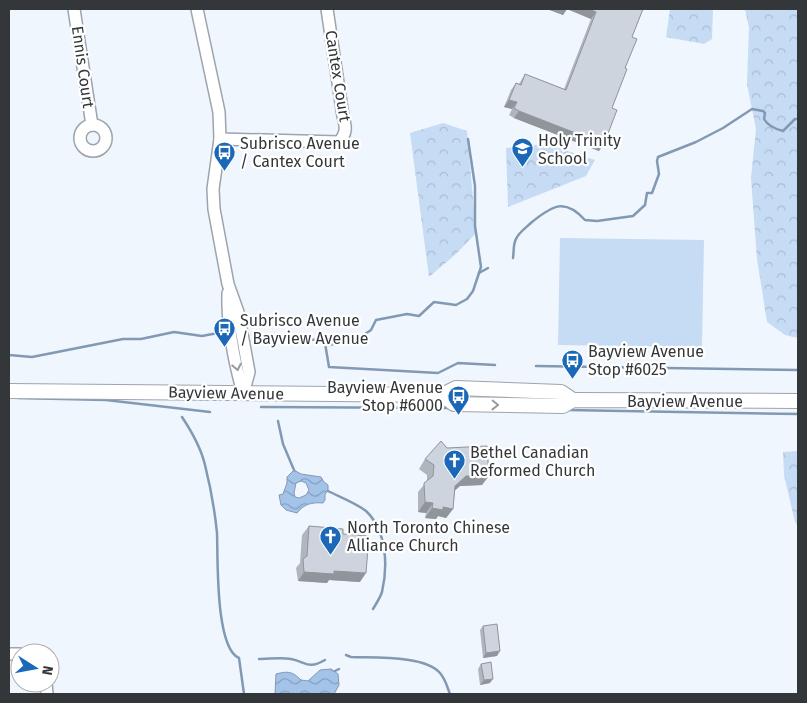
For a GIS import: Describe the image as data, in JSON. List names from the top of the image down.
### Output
{
  "streets": {
    "main road": ["Bayview Avenue"],
    "street": ["Ennis Court", "Cantex Court"]
  },
  "places": {
    "school or university": ["Holy Trinity School"],
    "bus stop": [
      "Subrisco Avenue / Cantex Court",
      "Subrisco Avenue / Bayview Avenue",
      "Bayview Avenue Stop #6025",
      "Bayview Avenue Stop #6000"
    ],
    "church": ["Bethel Canadian Reformed Church", "North Toronto Chinese Alliance Church"]
  },
  "north": "right"
}
